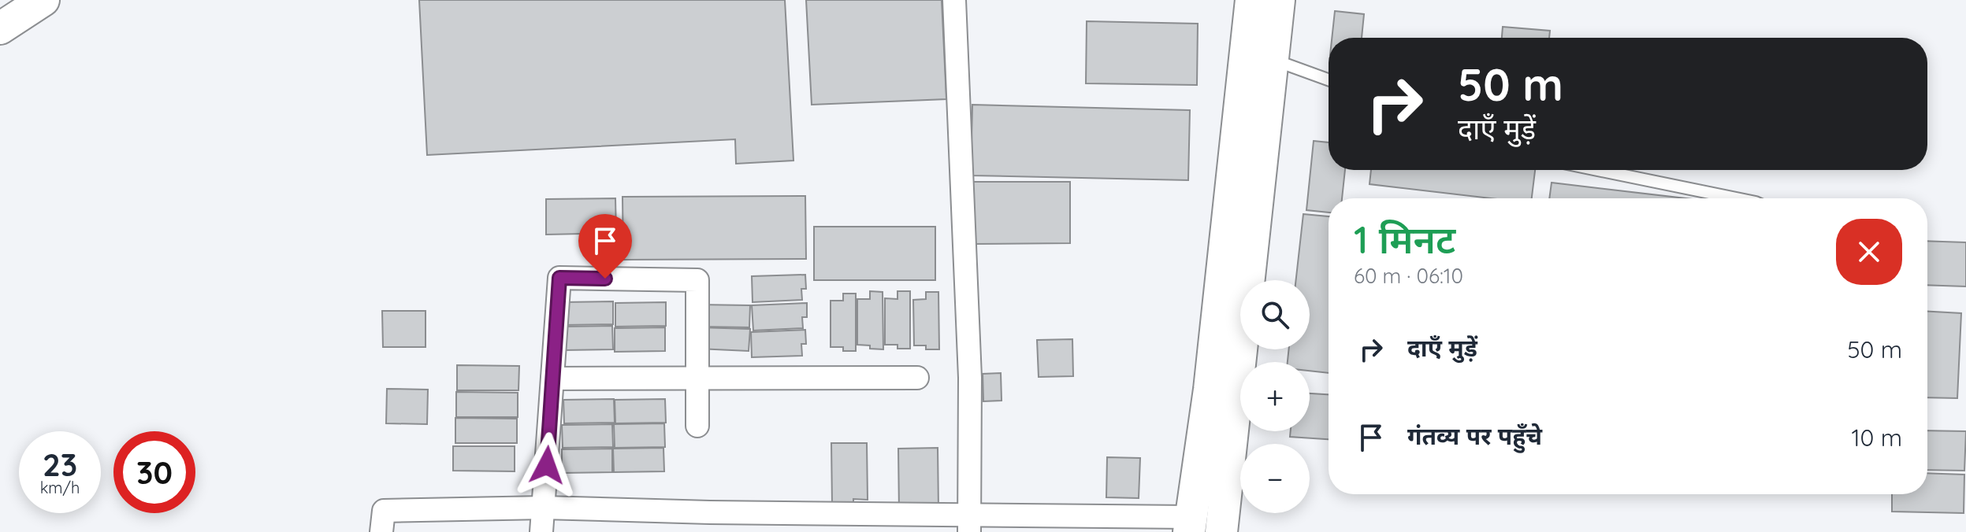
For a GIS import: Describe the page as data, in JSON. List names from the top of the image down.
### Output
{
  "page": {
    "turn": ["50 m", "दाएँ मुड़ें"],
    "heading": ["1 मिनट", "60 m · 06:10"],
    "map_buttons": ["+", "−"],
    "list": [
      {
        "name": "दाएँ मुड़ें",
        "value": "50 m"
      },
      {
        "name": "गंतव्य पर पहुँचे",
        "value": "10 m"
      }
    ],
    "speed": "23 km/h",
    "limit": "30"
  }
}
